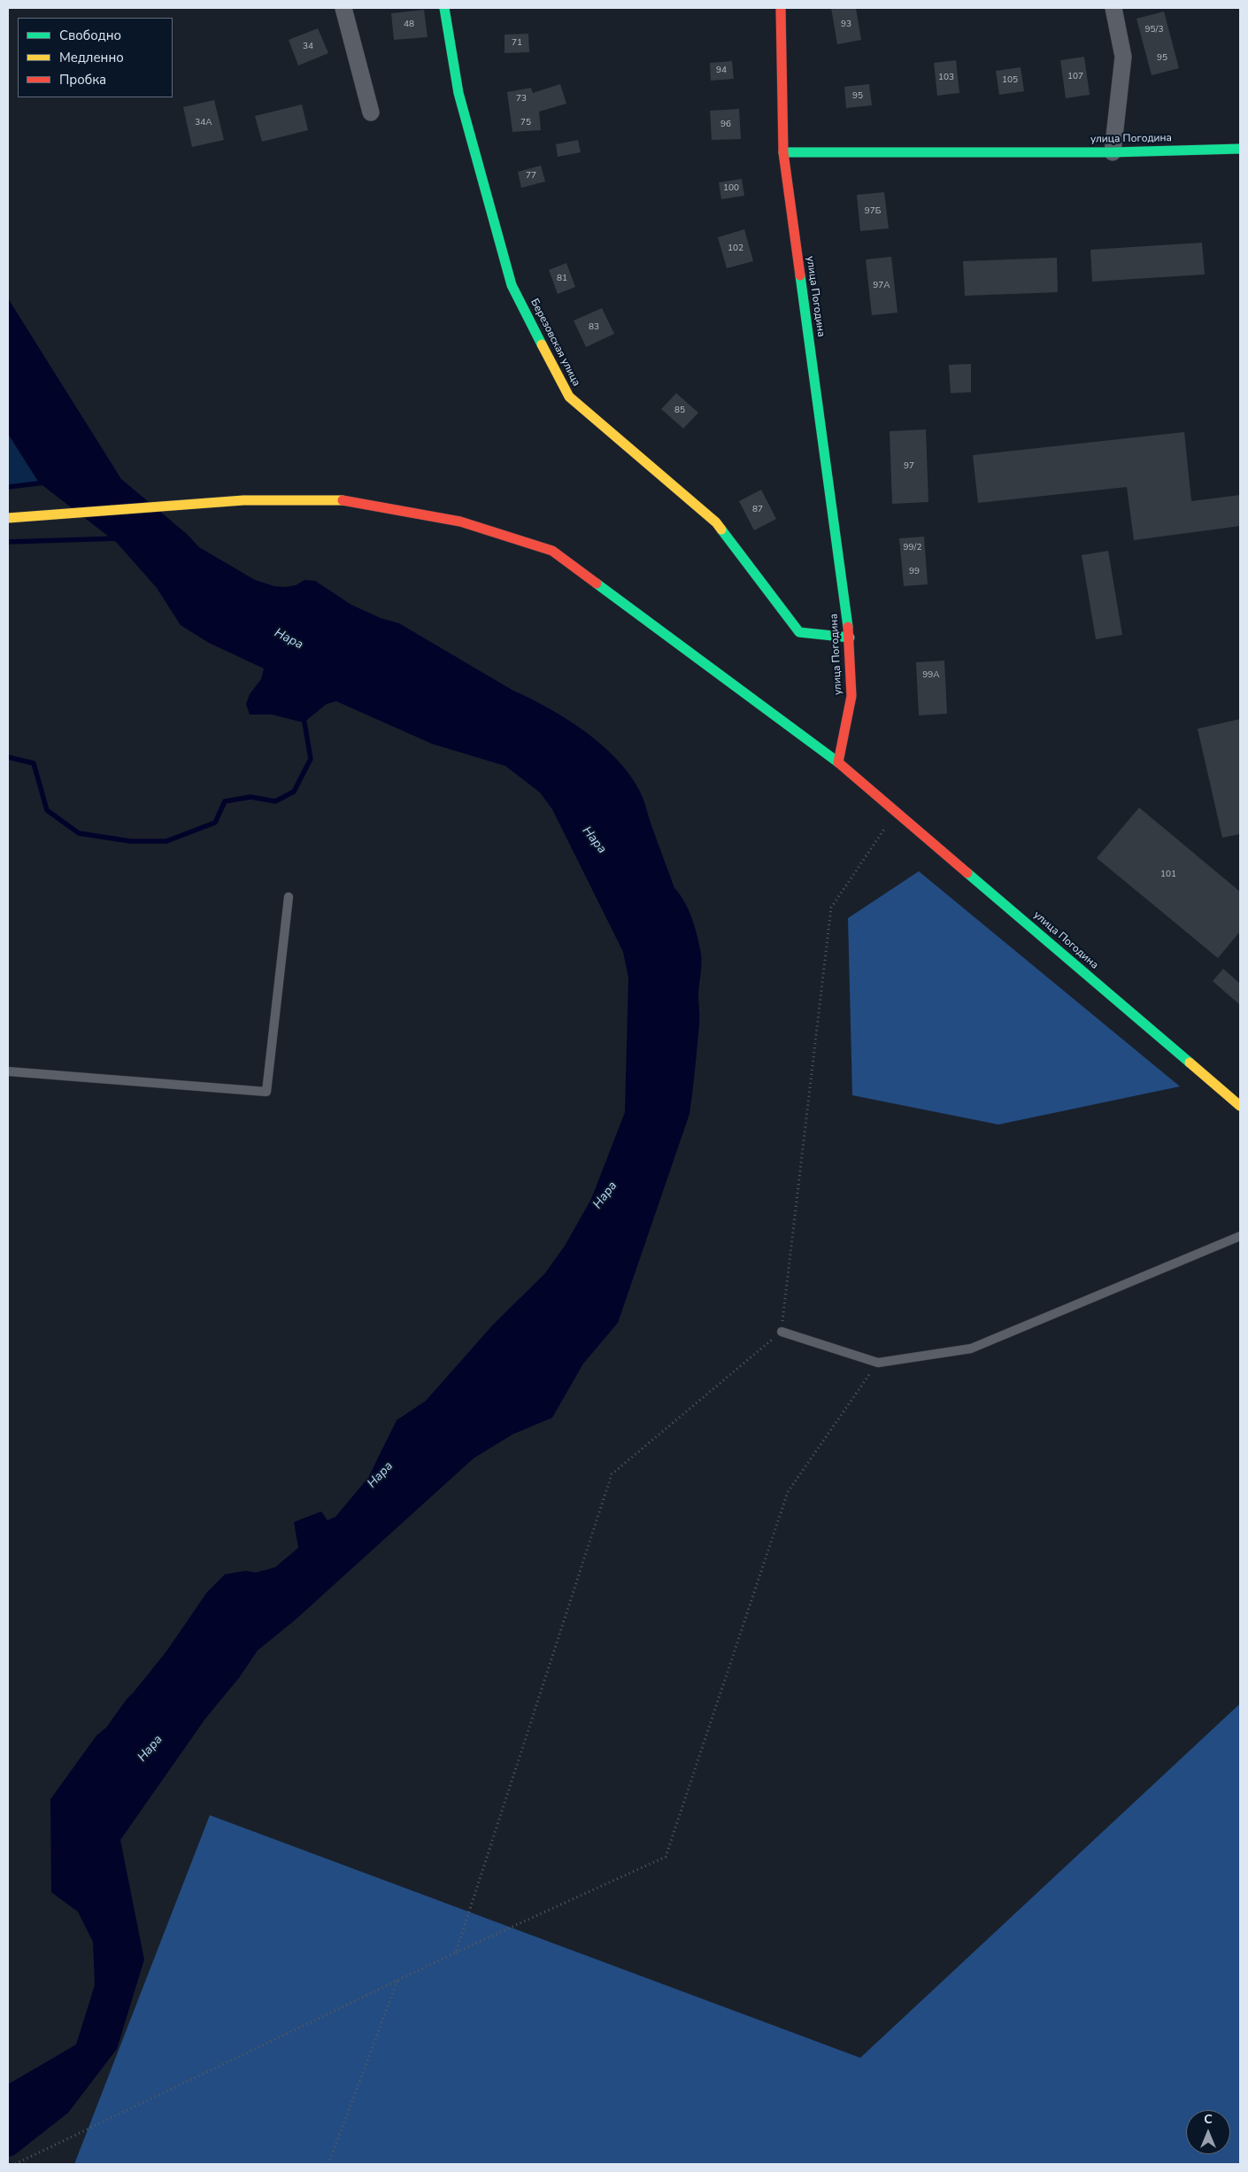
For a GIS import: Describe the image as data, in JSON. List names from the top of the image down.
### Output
{
  "streets": {
    "street": ["улица Погодина", "Березовская улица"]
  },
  "crossings": [
    ["улица Погодина", "Березовская улица"]
  ],
  "water": ["Нара"],
  "house_numbers": [
    "48",
    "93",
    "95/3",
    "71",
    "34",
    "95",
    "94",
    "107",
    "103",
    "105",
    "95",
    "73",
    "34А",
    "75",
    "96",
    "77",
    "100",
    "97Б",
    "102",
    "81",
    "97А",
    "83",
    "85",
    "97",
    "87",
    "99/2",
    "99",
    "99А",
    "101"
  ],
  "legend": ["Свободно", "Медленно", "Пробка"],
  "north": "top"
}
